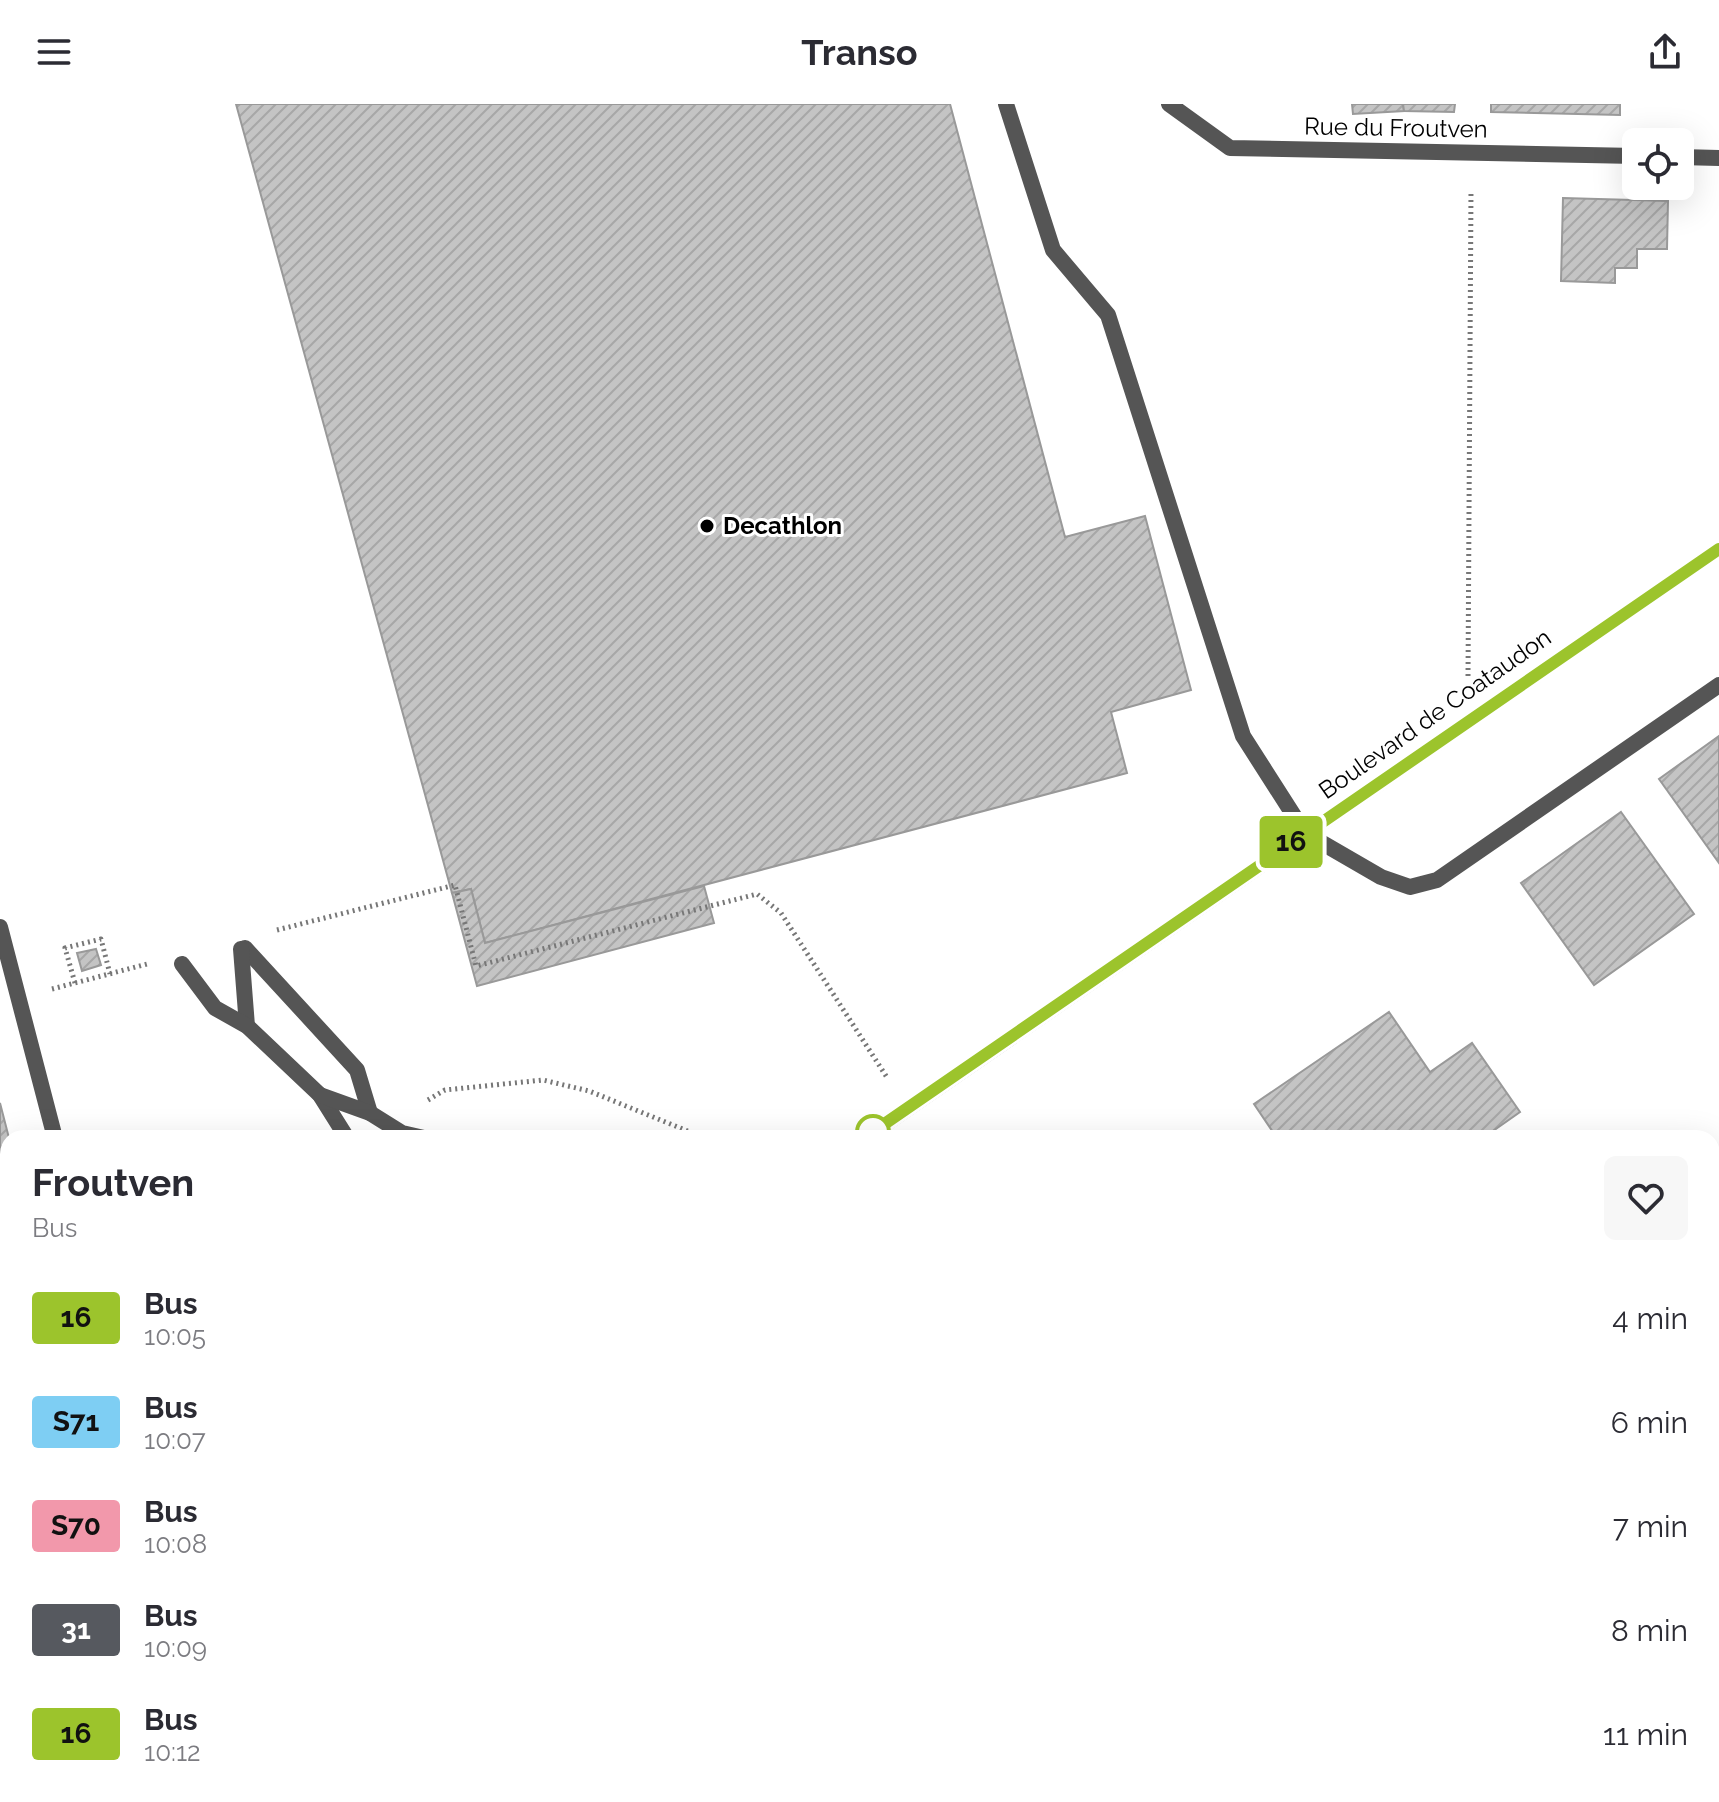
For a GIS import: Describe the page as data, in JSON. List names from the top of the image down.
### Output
{
  "streets": {
    "main road": ["Boulevard de Coataudon"],
    "street": ["Rue du Froutven"]
  },
  "places": ["Decathlon"],
  "lines": ["bus line 16"],
  "page": {
    "header": "Transo",
    "on_map": "16",
    "heading": ["Froutven", "Bus"],
    "list": [
      {
        "mark": "16",
        "name": "Bus",
        "note": "10:05",
        "value": "4 min"
      },
      {
        "mark": "S71",
        "name": "Bus",
        "note": "10:07",
        "value": "6 min"
      },
      {
        "mark": "S70",
        "name": "Bus",
        "note": "10:08",
        "value": "7 min"
      },
      {
        "mark": "31",
        "name": "Bus",
        "note": "10:09",
        "value": "8 min"
      },
      {
        "mark": "16",
        "name": "Bus",
        "note": "10:12",
        "value": "11 min"
      }
    ]
  }
}
